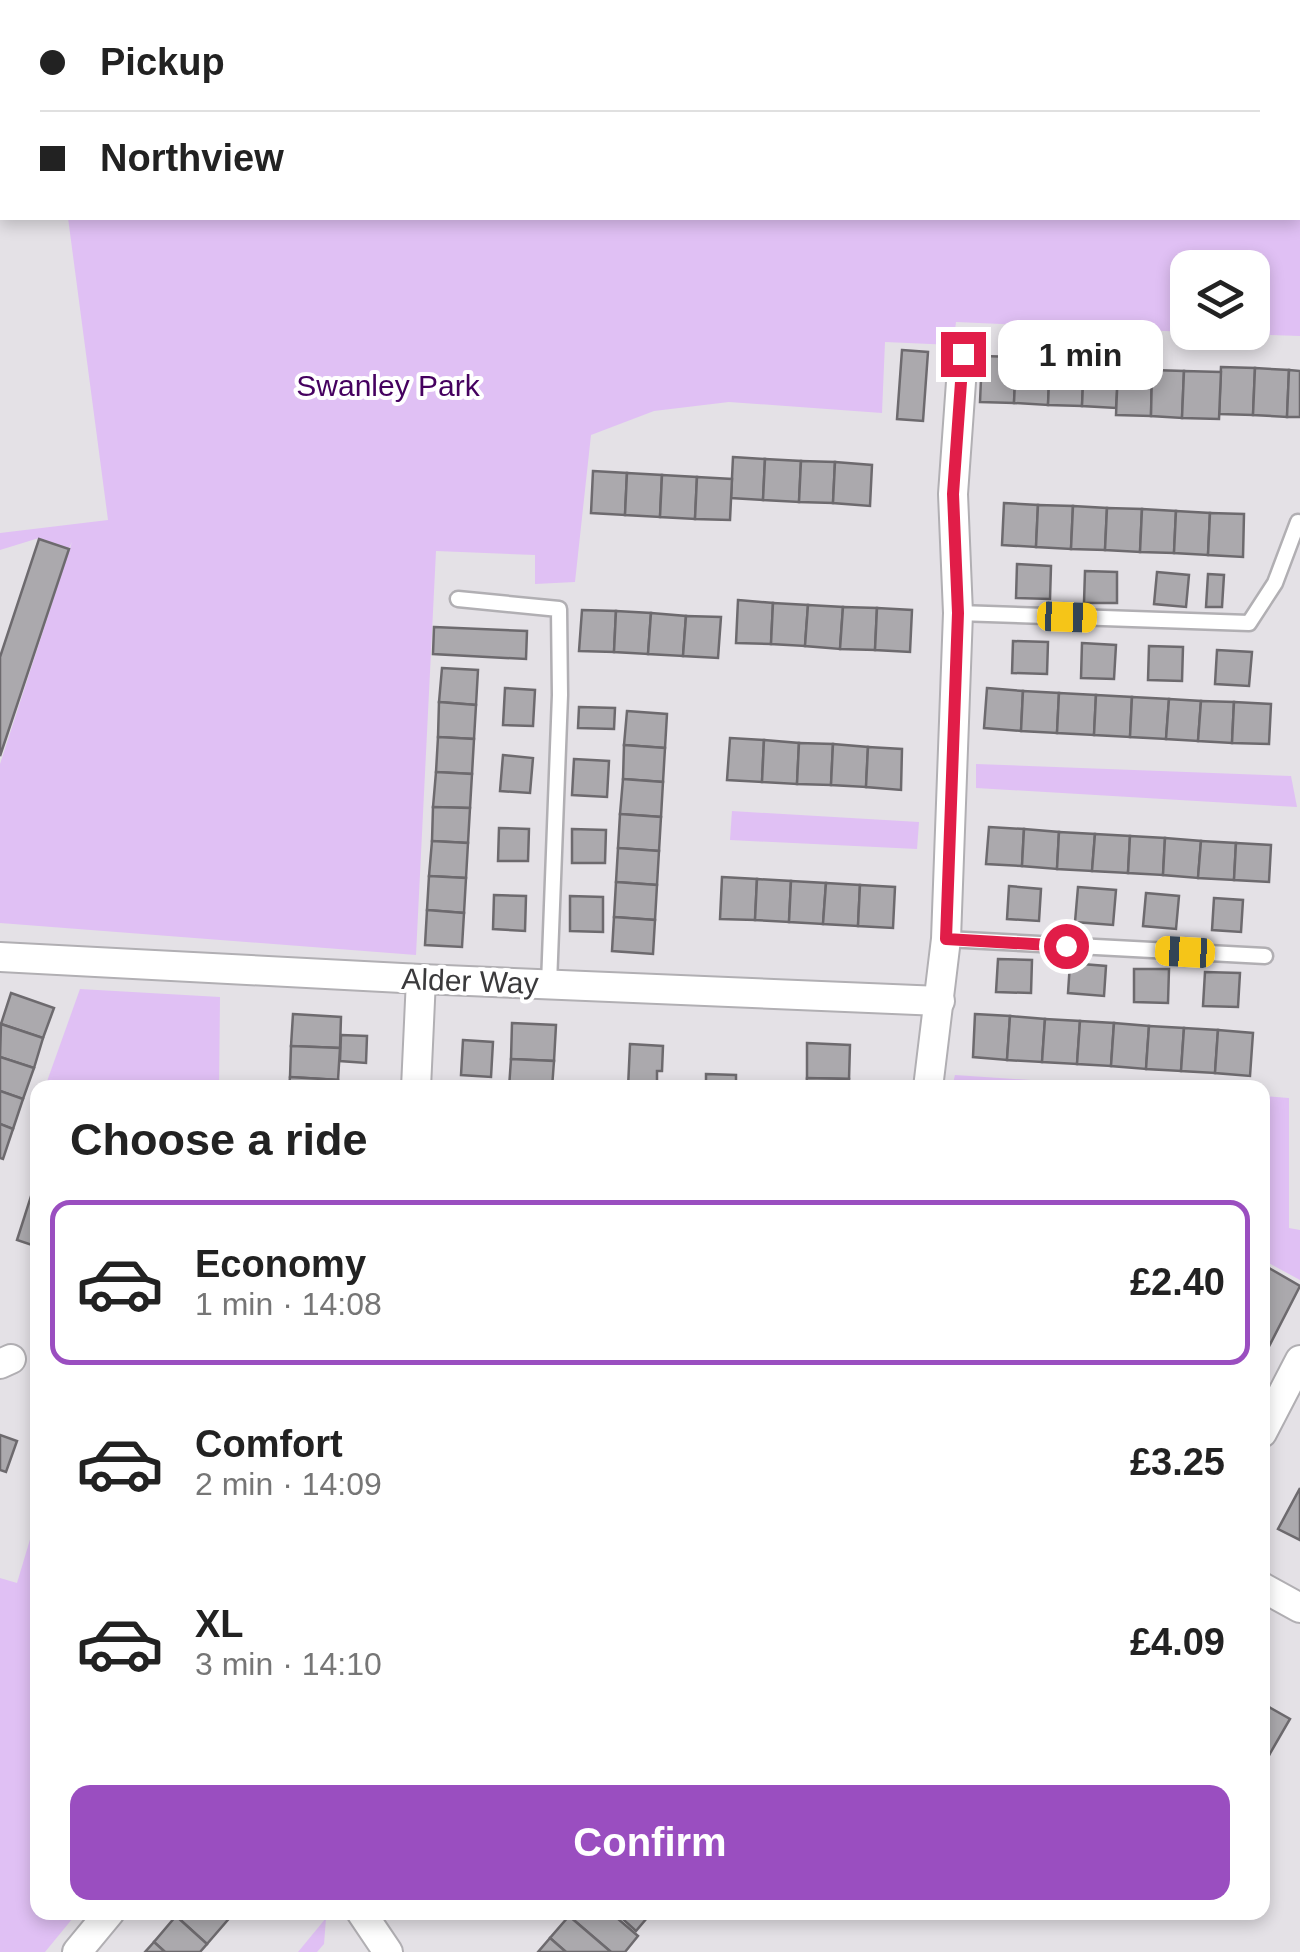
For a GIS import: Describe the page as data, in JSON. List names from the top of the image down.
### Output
{
  "streets": {
    "street": ["Alder Way"]
  },
  "parks": ["Swanley Park"],
  "page": {
    "banner": ["Pickup", "Northview"],
    "bubble": "1 min",
    "heading": "Choose a ride",
    "list": [
      {
        "name": "Economy",
        "note": "1 min · 14:08",
        "value": "£2.40"
      },
      {
        "name": "Comfort",
        "note": "2 min · 14:09",
        "value": "£3.25"
      },
      {
        "name": "XL",
        "note": "3 min · 14:10",
        "value": "£4.09"
      }
    ],
    "buttons": "Confirm"
  }
}
